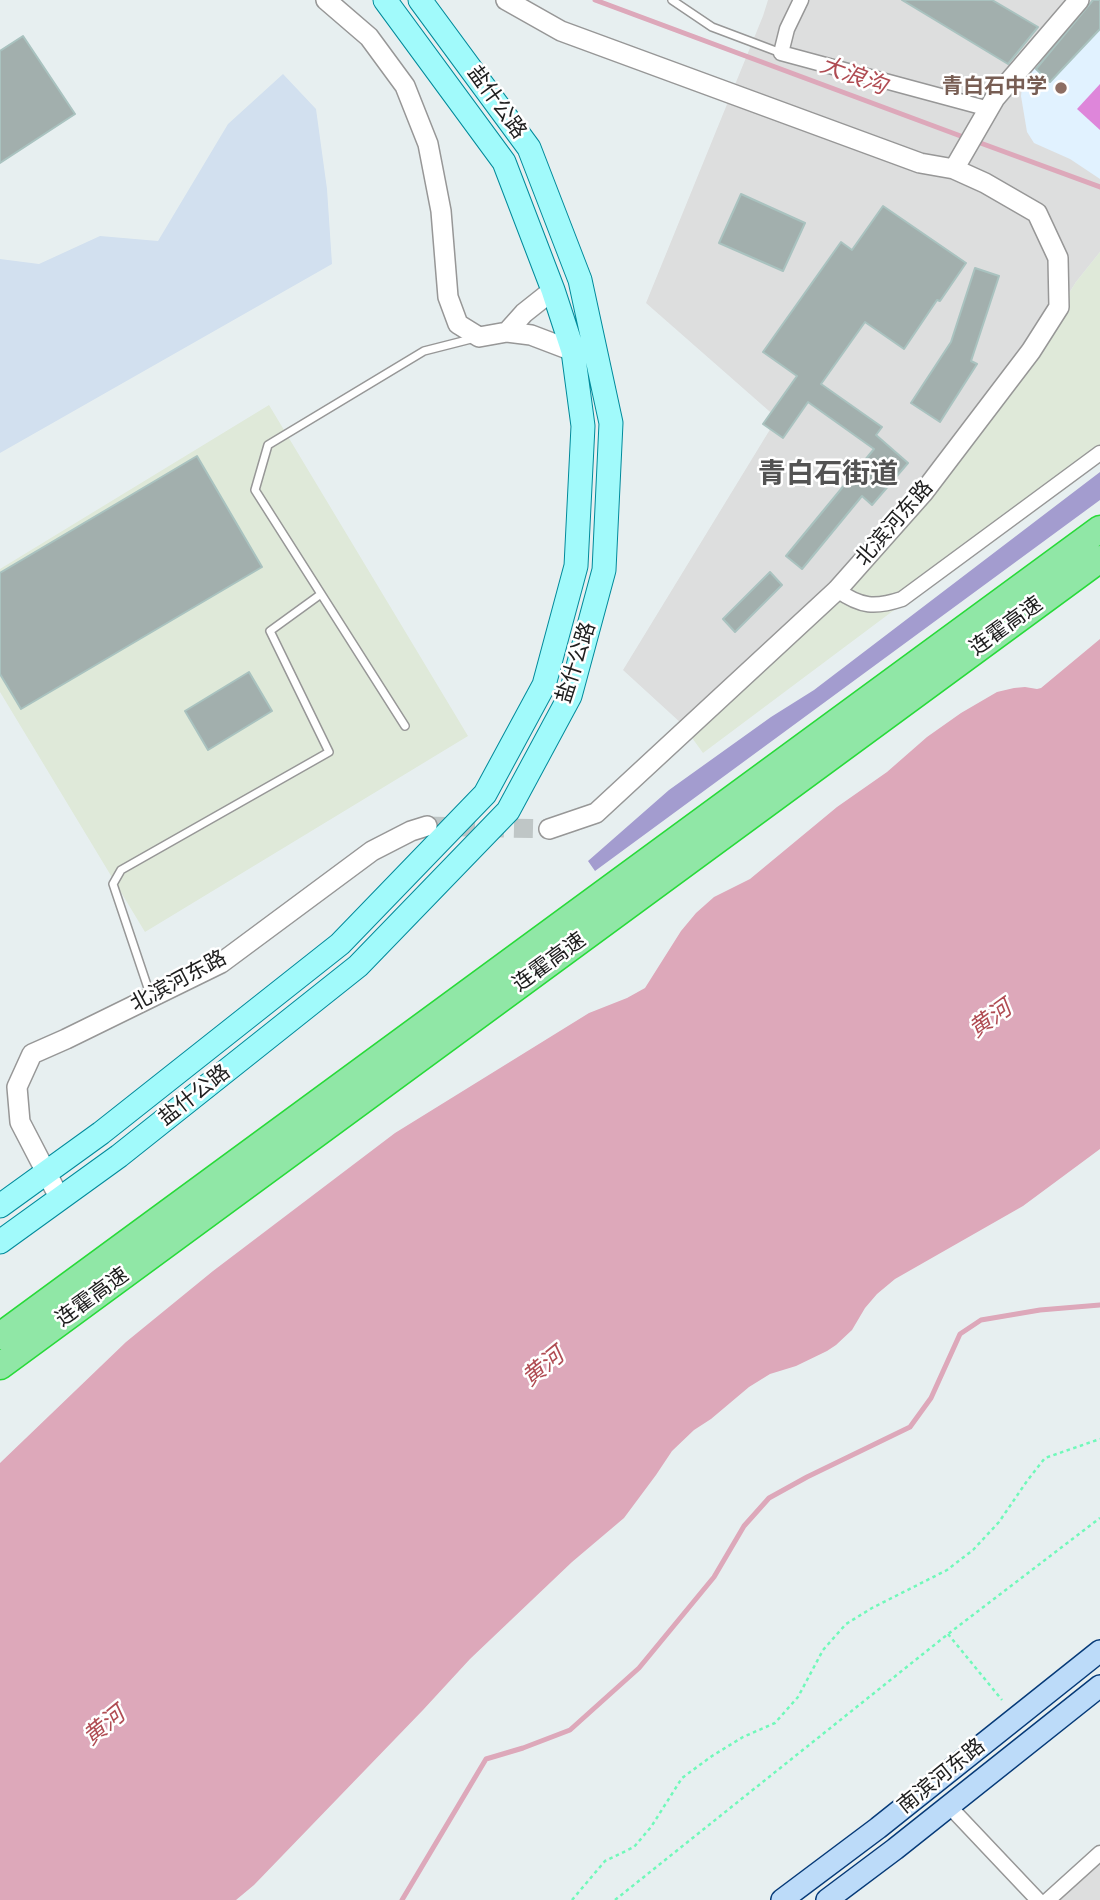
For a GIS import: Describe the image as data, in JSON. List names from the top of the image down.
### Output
{
  "streets": {
    "highway": ["连霍高速"],
    "main road": ["盐什公路", "南滨河东路"],
    "street": ["北滨河东路"]
  },
  "crossings": [
    ["盐什公路", "北滨河东路"]
  ],
  "districts": ["青白石街道"],
  "water": ["大浪沟", "黄河"],
  "places": ["青白石中学"]
}
